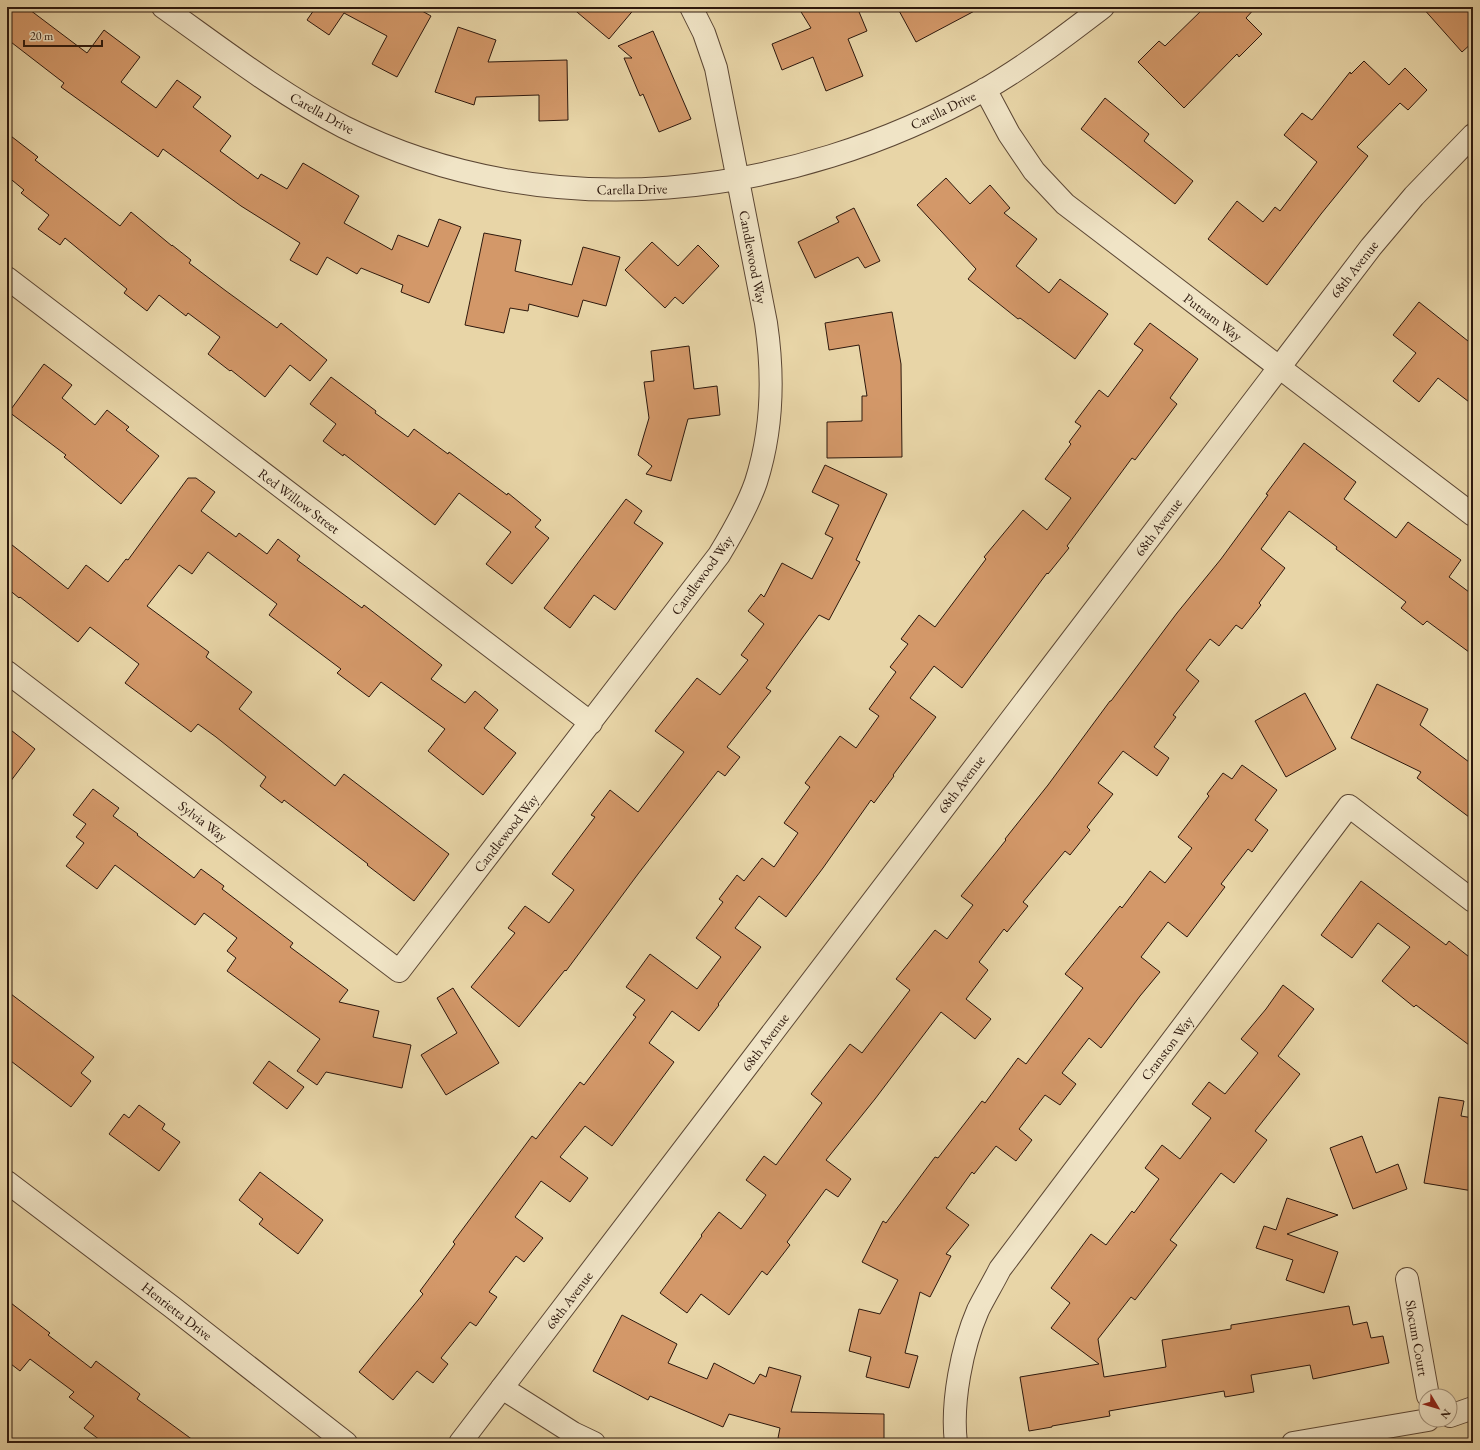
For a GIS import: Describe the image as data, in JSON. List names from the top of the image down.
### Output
{
  "streets": {
    "street": [
      "Carella Drive",
      "Candlewood Way",
      "68th Avenue",
      "Putnam Way",
      "Red Willow Street",
      "Sylvia Way",
      "Cranston Way",
      "Henrietta Drive",
      "Slocum Court"
    ]
  },
  "crossings": [
    ["Carella Drive", "Candlewood Way"],
    ["Carella Drive", "Putnam Way"],
    ["Candlewood Way", "Red Willow Street"],
    ["Candlewood Way", "Sylvia Way"],
    ["68th Avenue", "Putnam Way"]
  ],
  "scale_bar": "20 m",
  "north": "bottom right"
}
